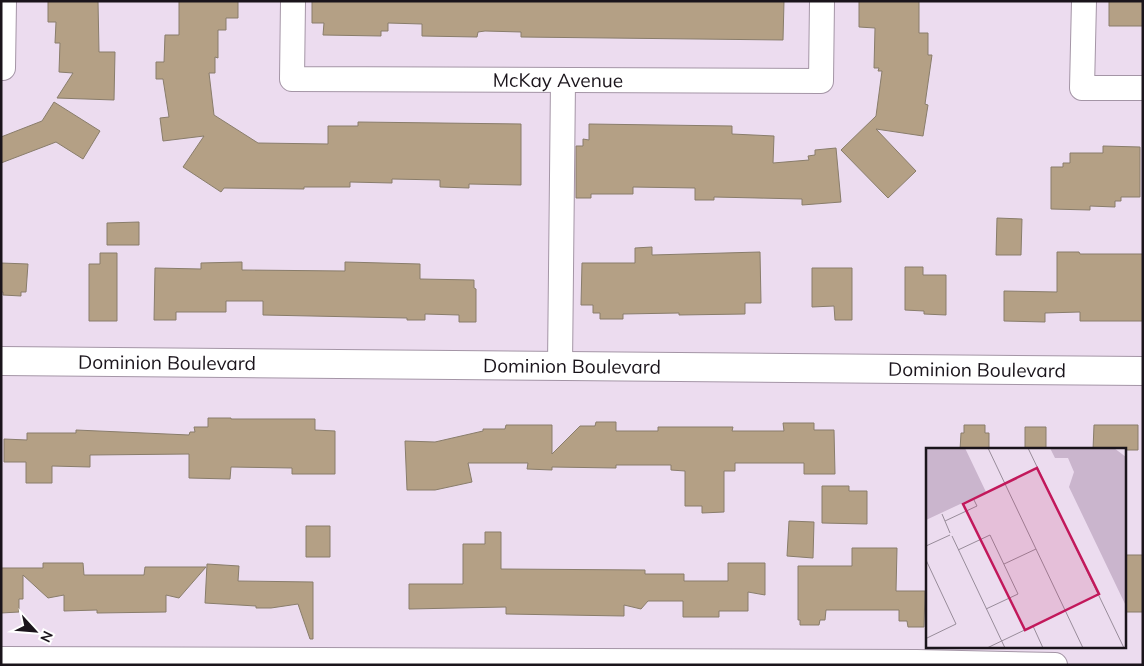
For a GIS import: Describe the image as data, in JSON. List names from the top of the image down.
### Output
{
  "streets": {
    "street": ["McKay Avenue", "Dominion Boulevard"]
  },
  "north": "bottom right"
}
